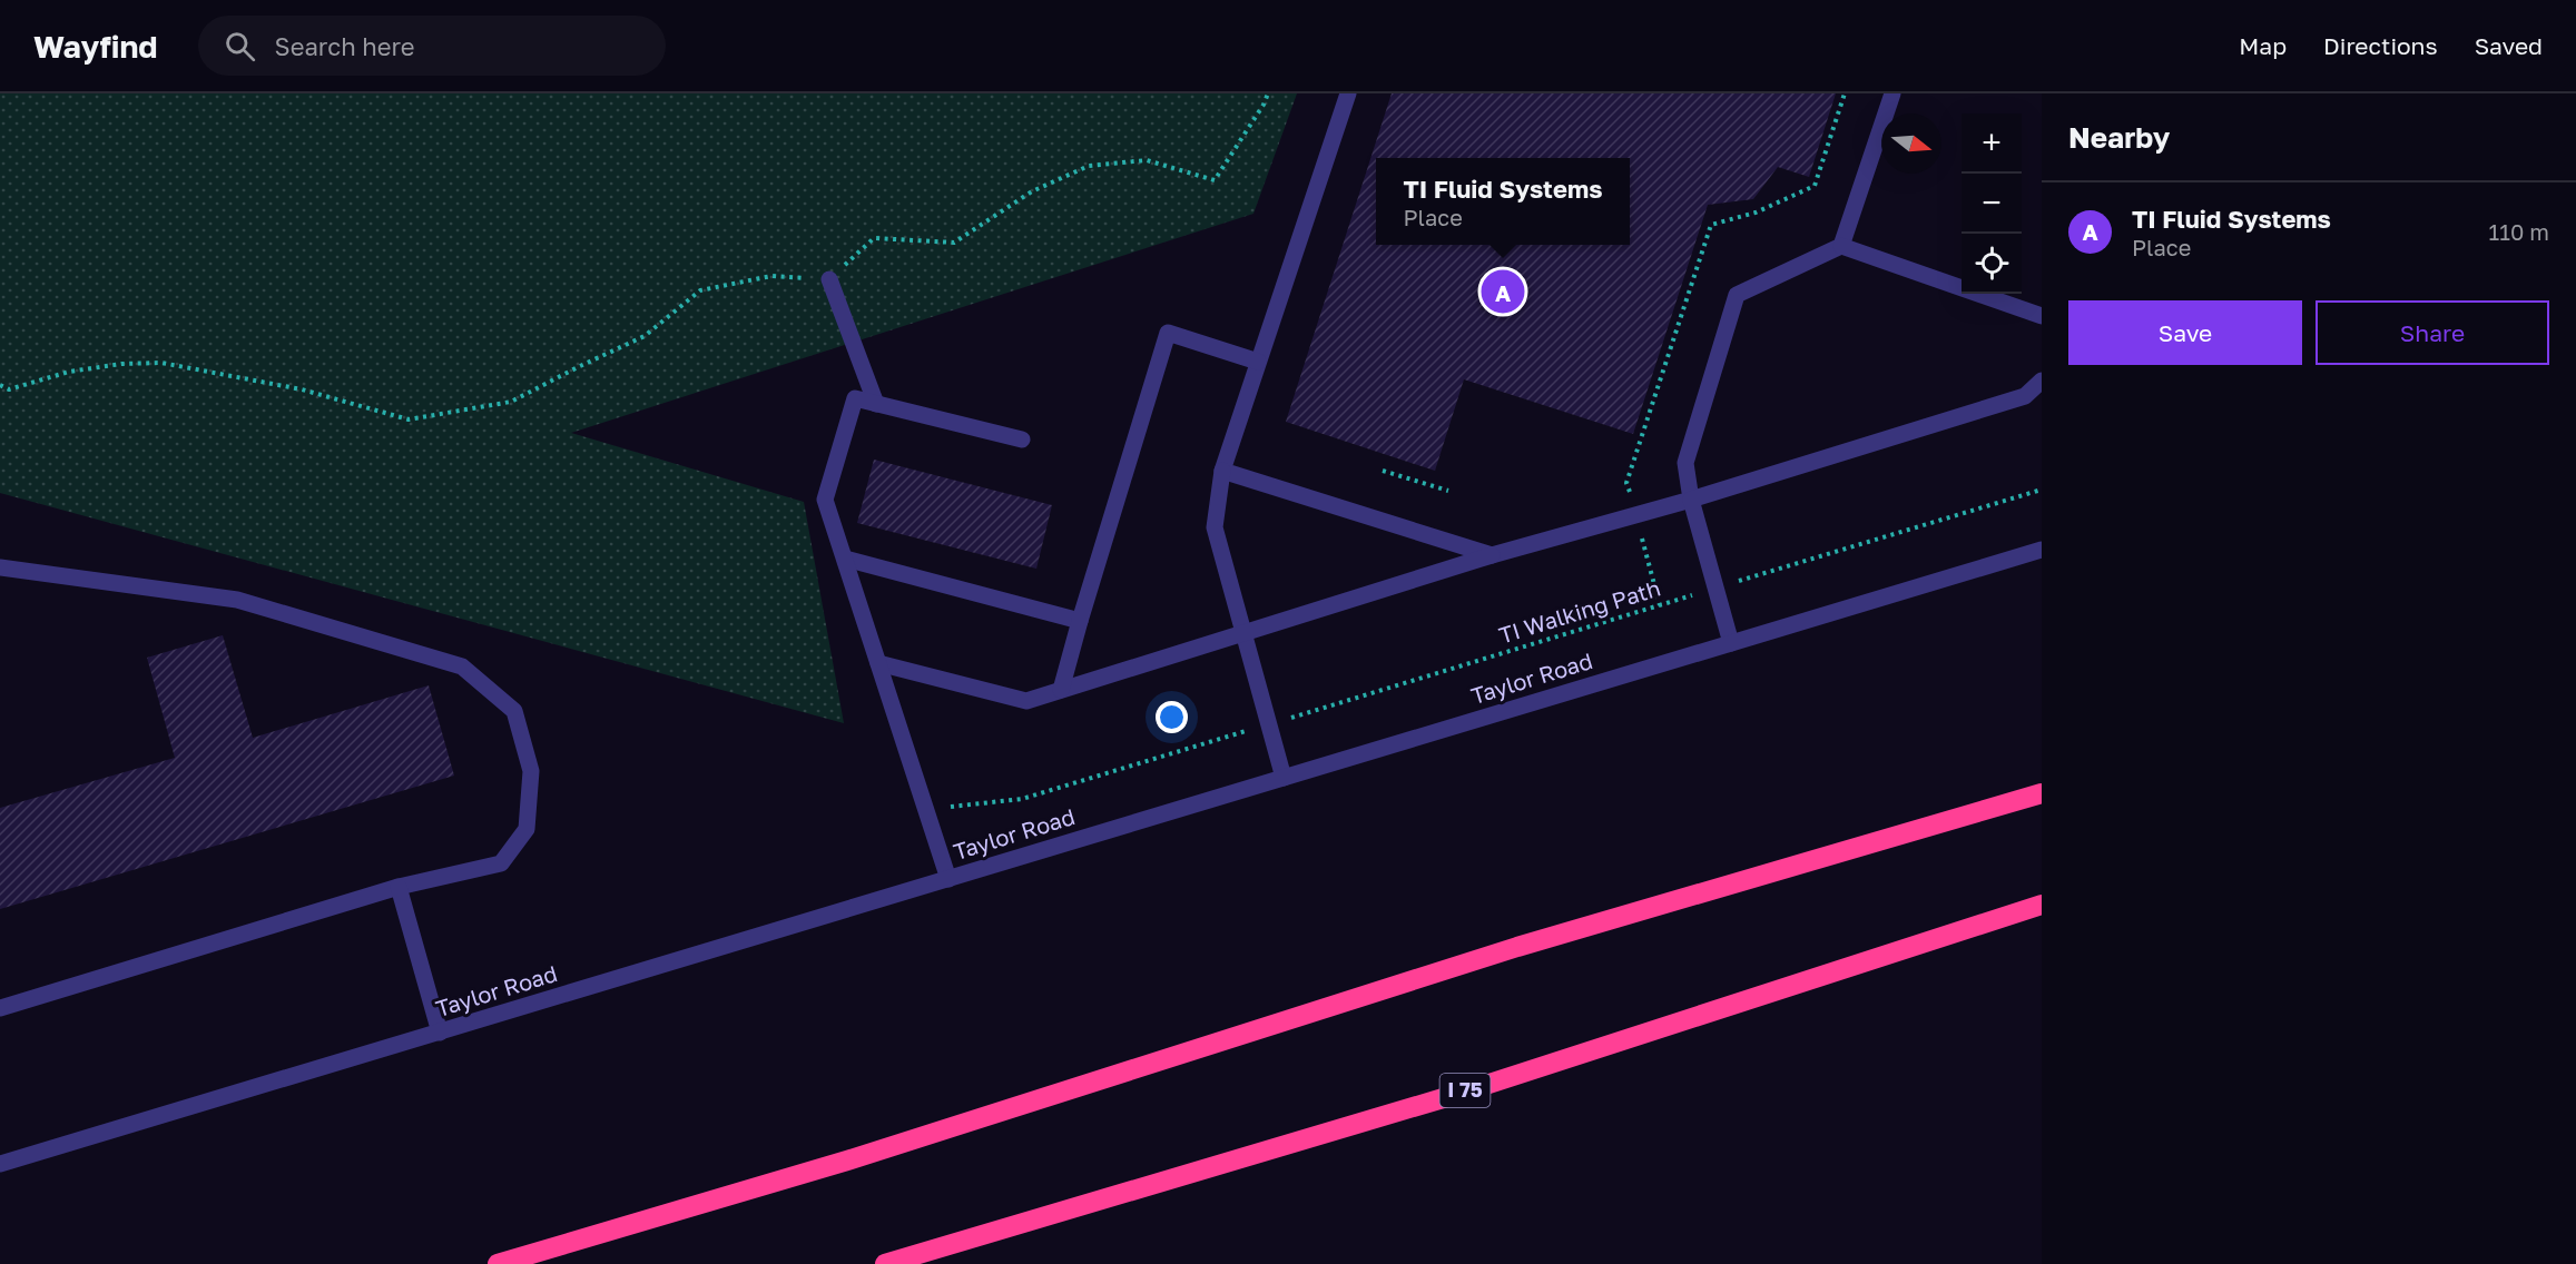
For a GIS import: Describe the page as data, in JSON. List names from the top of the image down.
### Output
{
  "streets": {
    "highway": ["I 75"],
    "street": ["Taylor Road"],
    "path": ["TI Walking Path"]
  },
  "north": "right",
  "page": {
    "header": "Wayfind",
    "search": "Search here",
    "nav": ["Map", "Directions", "Saved"],
    "heading": "Nearby",
    "map_buttons": ["+", "−"],
    "popup": ["TI Fluid Systems", "Place"],
    "list": [
      {
        "mark": "A",
        "name": "TI Fluid Systems",
        "note": "Place",
        "value": "110 m"
      }
    ],
    "pins": "A",
    "buttons": ["Save", "Share"]
  }
}
